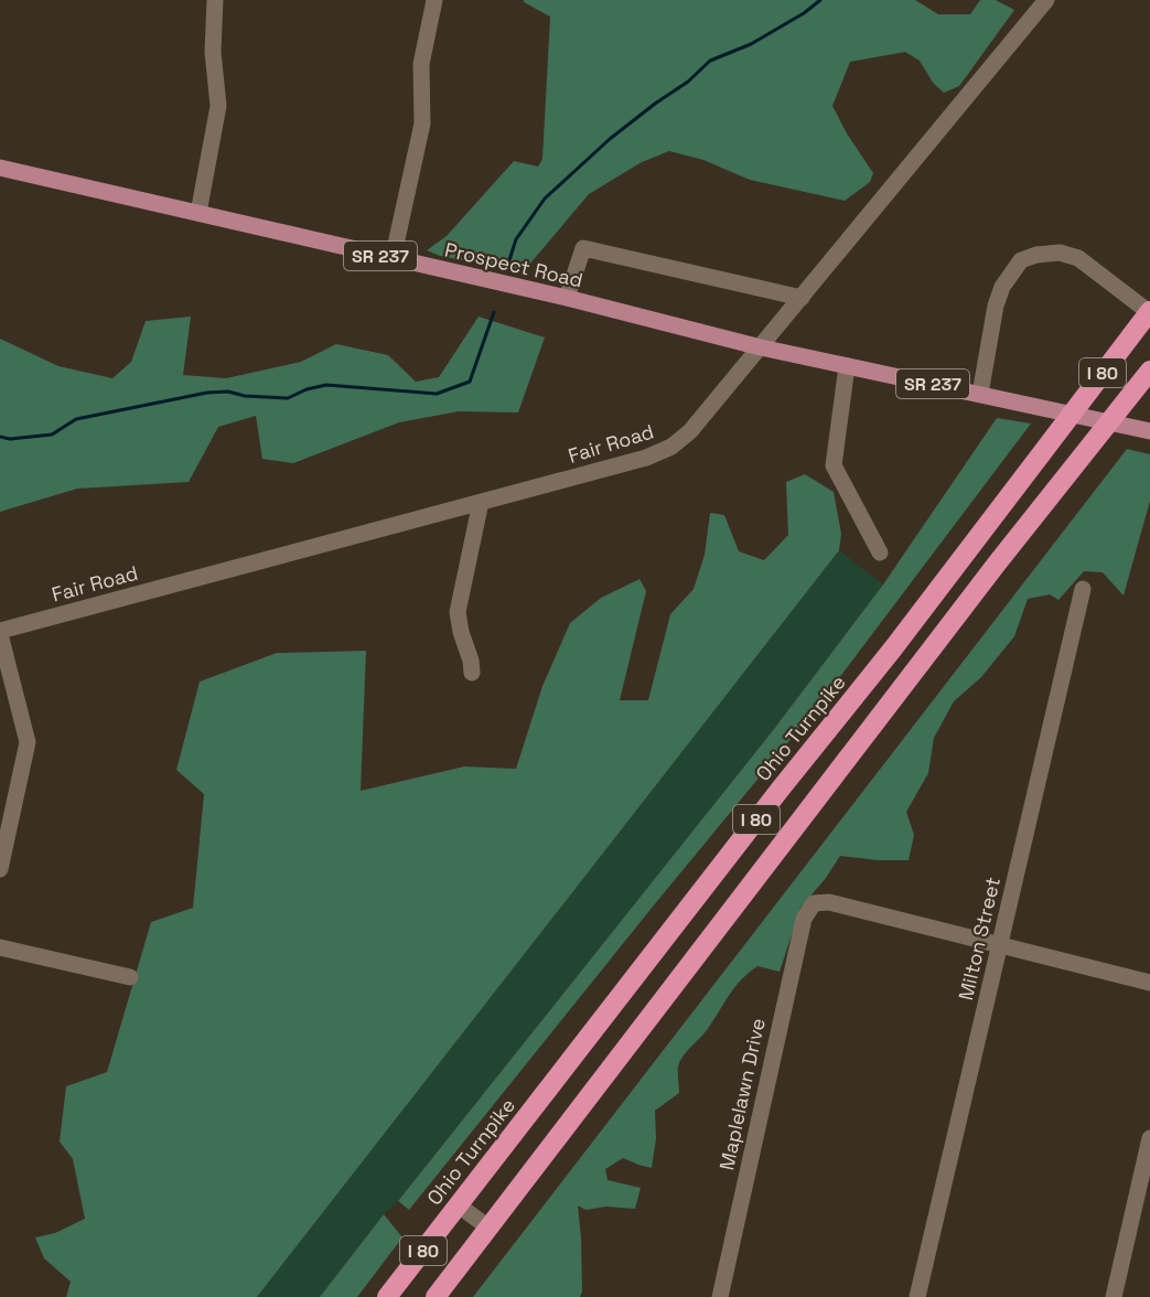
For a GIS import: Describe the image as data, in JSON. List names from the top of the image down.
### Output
{
  "streets": {
    "highway": ["I 80", "Ohio Turnpike"],
    "main road": ["SR 237", "Prospect Road"],
    "street": ["Fair Road", "Milton Street", "Maplelawn Drive"]
  },
  "crossings": [
    ["Prospect Road", "Fair Road"],
    ["Milton Street", "Maplelawn Drive"]
  ]
}
